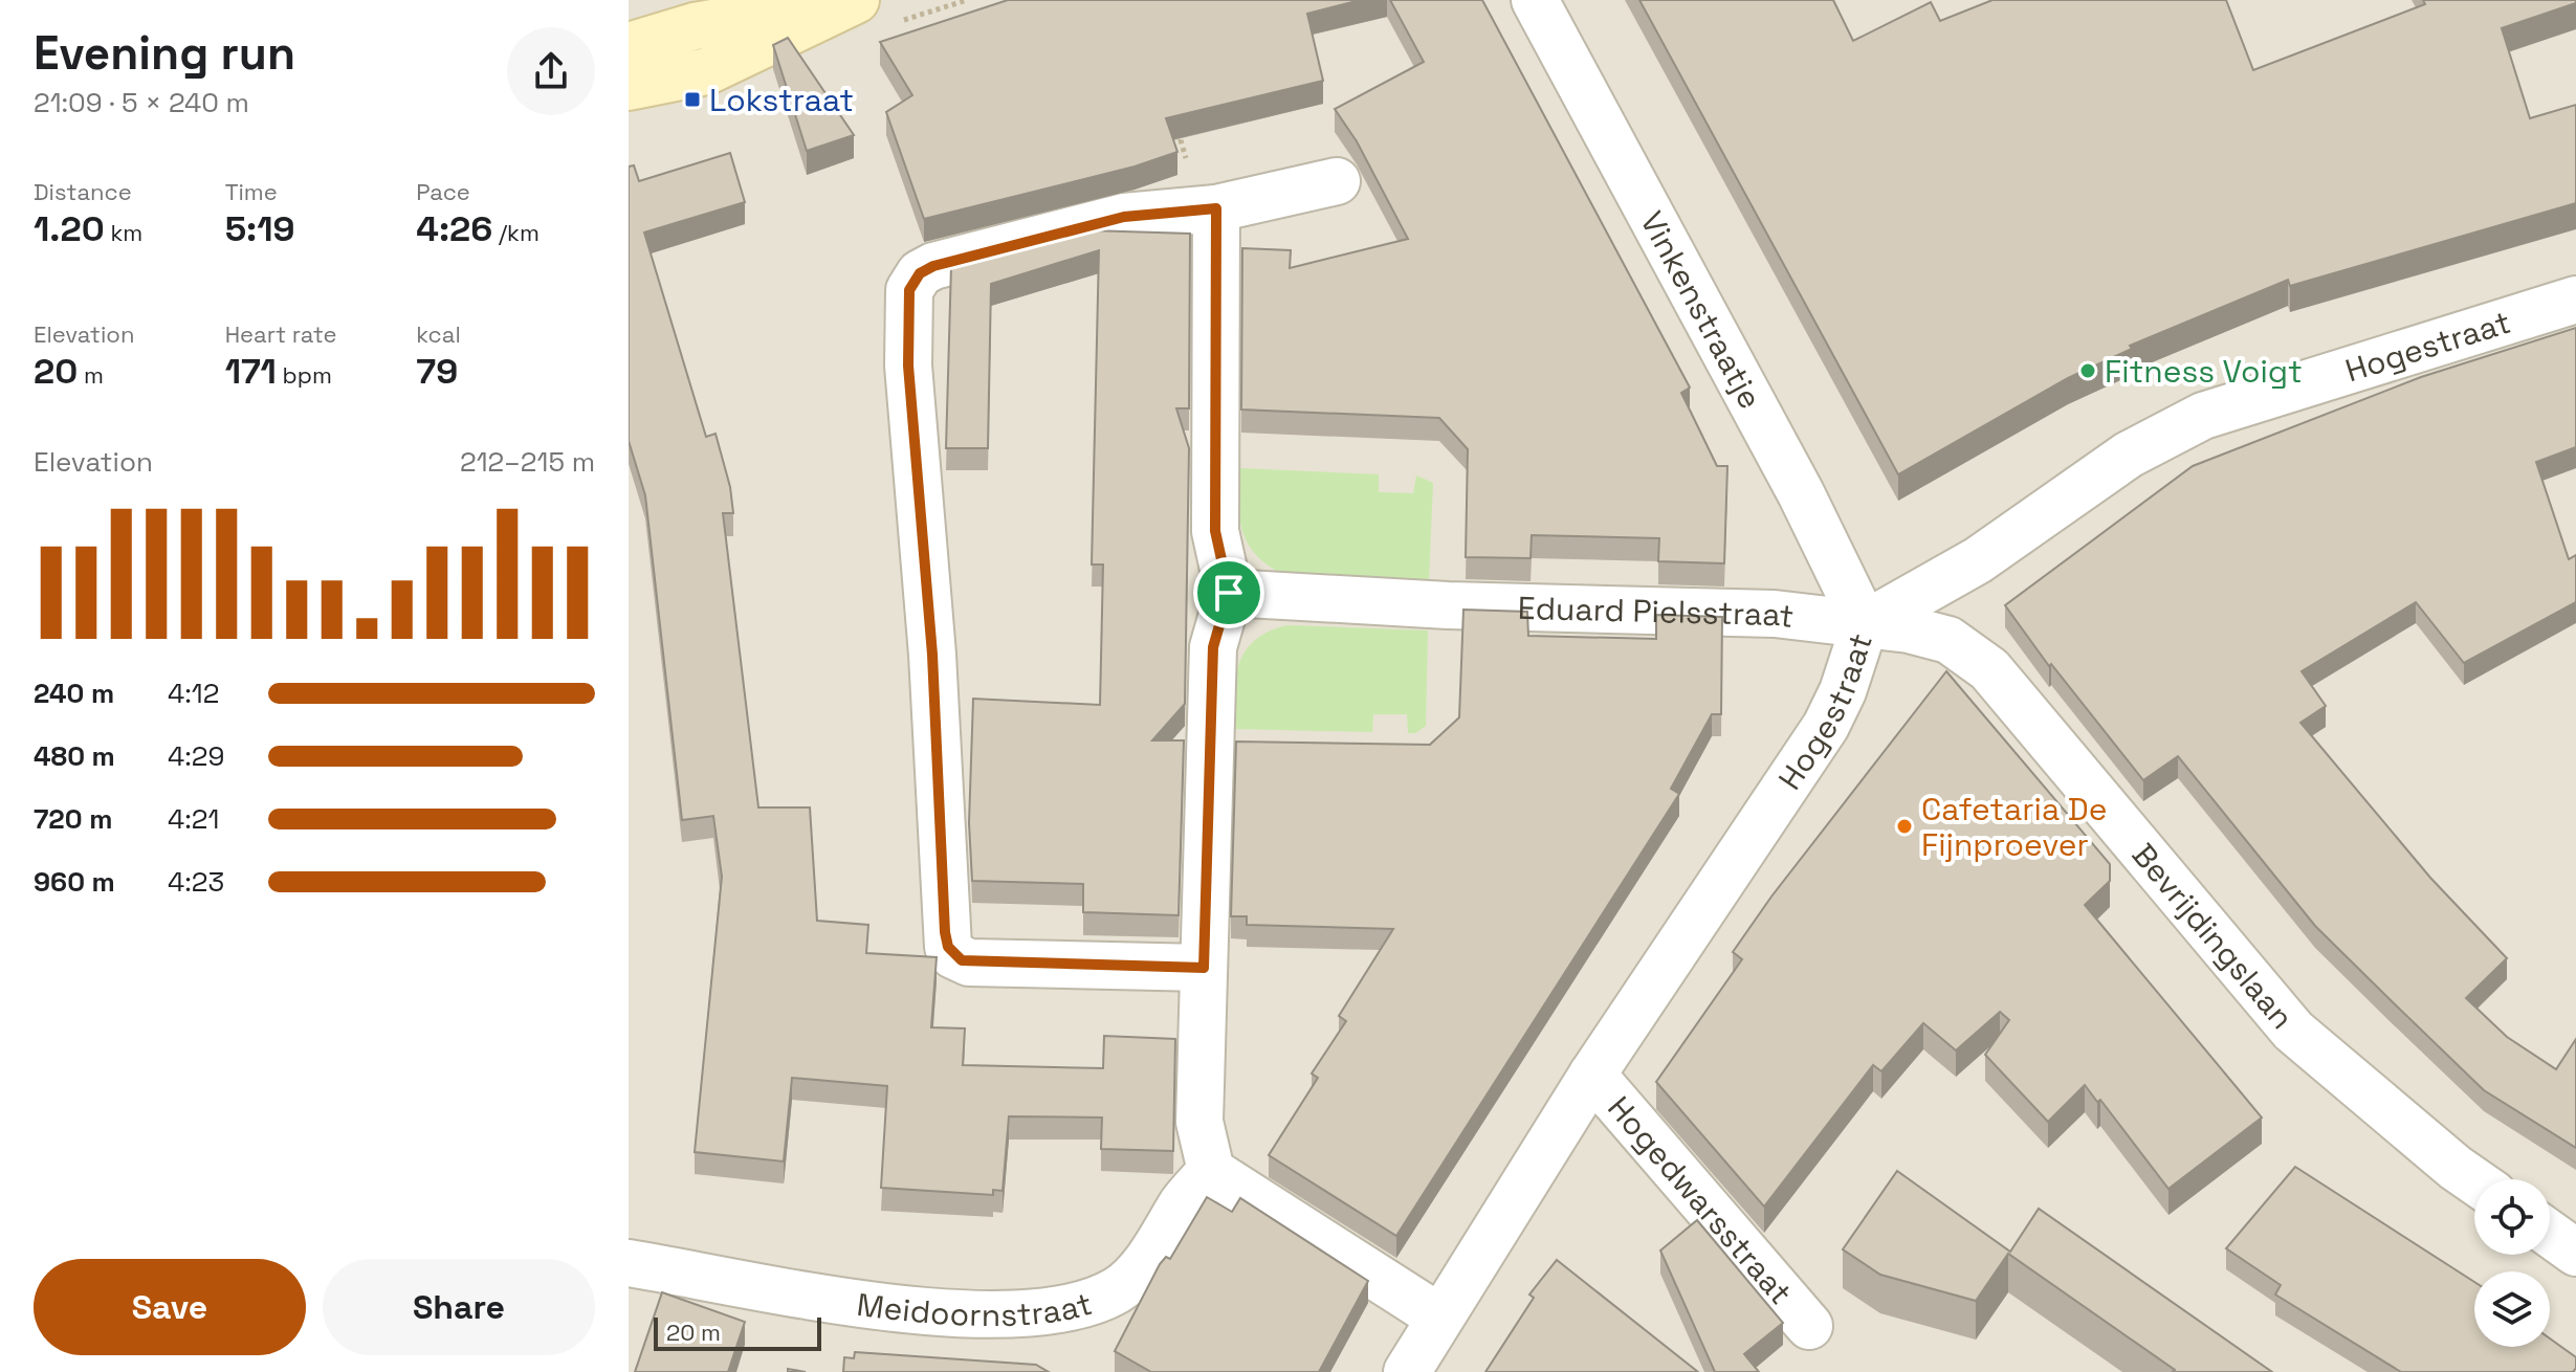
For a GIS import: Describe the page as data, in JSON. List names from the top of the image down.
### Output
{
  "streets": {
    "street": [
      "Vinkenstraatje",
      "Hogestraat",
      "Eduard Pielsstraat",
      "Bevrijdingslaan",
      "Hogedwarsstraat",
      "Meidoornstraat"
    ]
  },
  "crossings": [
    ["Vinkenstraatje", "Hogestraat"],
    ["Vinkenstraatje", "Eduard Pielsstraat"],
    ["Vinkenstraatje", "Bevrijdingslaan"],
    ["Hogestraat", "Eduard Pielsstraat"],
    ["Hogestraat", "Bevrijdingslaan"],
    ["Hogestraat", "Hogedwarsstraat"],
    ["Eduard Pielsstraat", "Bevrijdingslaan"]
  ],
  "places": {
    "transit": ["Lokstraat"],
    "other": ["Fitness Voigt", "Cafetaria De Fijnproever"]
  },
  "scale_bar": "20 m",
  "page": {
    "heading": ["Evening run", "21:09 · 5 × 240 m"],
    "stats": [
      ["Distance", "1.20 km"],
      ["Time", "5:19"],
      ["Pace", "4:26 /km"],
      ["Elevation", "20 m"],
      ["Heart rate", "171 bpm"],
      ["kcal", "79"]
    ],
    "chart": ["Elevation", "212–215 m"],
    "list": [
      {
        "name": "240 m",
        "note": "4:12"
      },
      {
        "name": "480 m",
        "note": "4:29"
      },
      {
        "name": "720 m",
        "note": "4:21"
      },
      {
        "name": "960 m",
        "note": "4:23"
      }
    ],
    "buttons": ["Save", "Share"],
    "scale": "20 m"
  }
}
